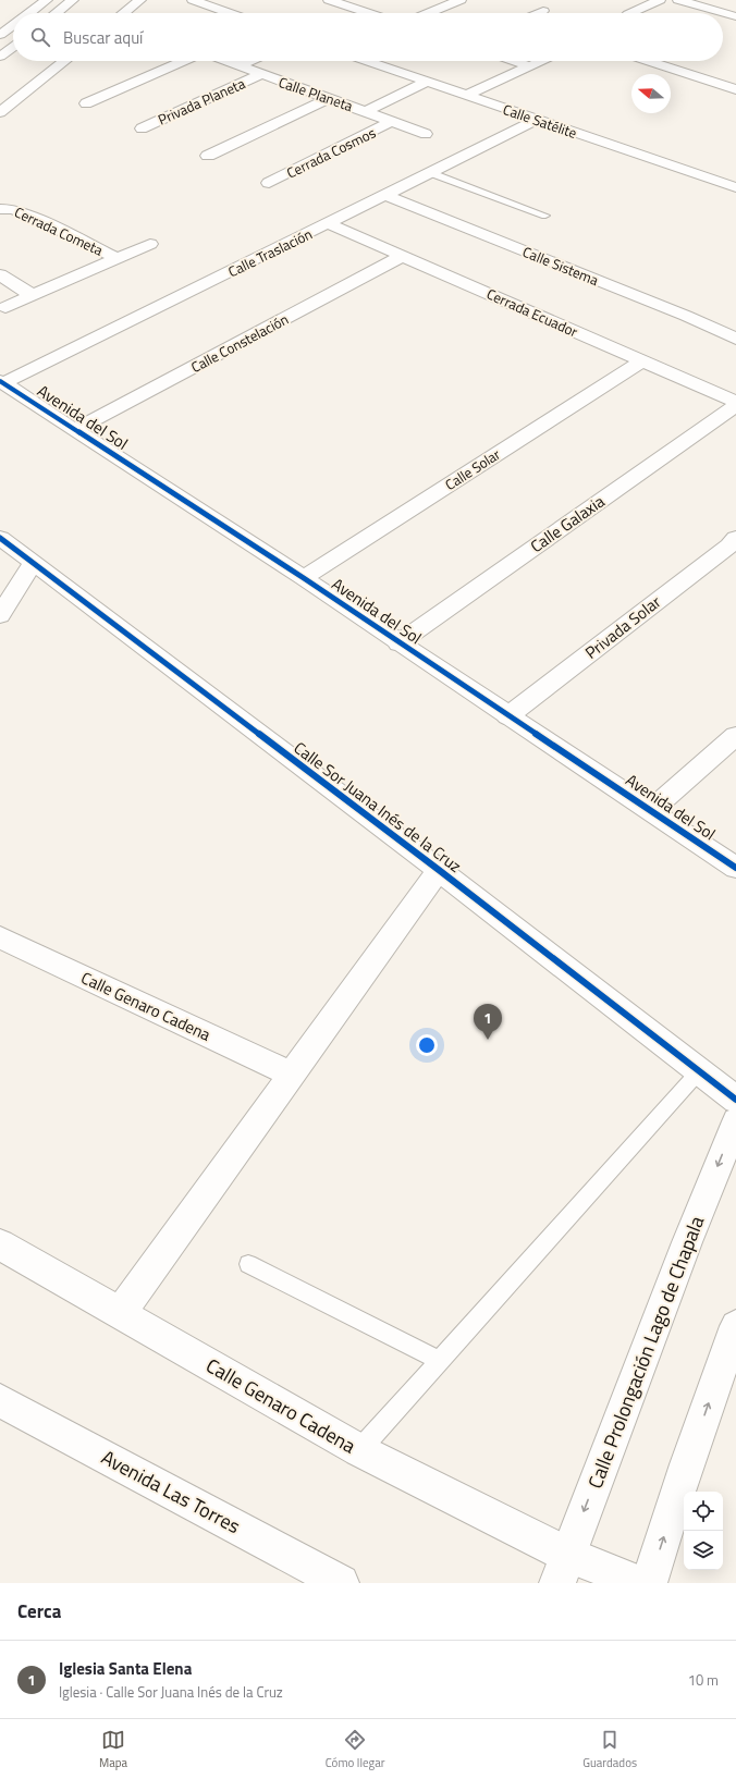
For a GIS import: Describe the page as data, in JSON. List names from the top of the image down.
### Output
{
  "streets": {
    "street": [
      "Calle Planeta",
      "Privada Planeta",
      "Calle Satélite",
      "Cerrada Cosmos",
      "Cerrada Cometa",
      "Calle Traslación",
      "Calle Sistema",
      "Cerrada Ecuador",
      "Calle Constelación",
      "Avenida del Sol",
      "Calle Solar",
      "Calle Galaxia",
      "Privada Solar",
      "Calle Sor Juana Inés de la Cruz",
      "Calle Genaro Cadena",
      "Calle Prolongación Lago de Chapala",
      "Avenida Las Torres"
    ]
  },
  "crossings": [
    ["Calle Planeta", "Privada Planeta"],
    ["Calle Planeta", "Cerrada Cosmos"],
    ["Calle Satélite", "Calle Traslación"],
    ["Calle Traslación", "Calle Sistema"],
    ["Calle Traslación", "Cerrada Ecuador"],
    ["Calle Traslación", "Avenida del Sol"],
    ["Cerrada Ecuador", "Calle Constelación"],
    ["Cerrada Ecuador", "Calle Solar"],
    ["Calle Constelación", "Avenida del Sol"],
    ["Avenida del Sol", "Calle Solar"],
    ["Avenida del Sol", "Calle Galaxia"],
    ["Avenida del Sol", "Privada Solar"],
    ["Calle Genaro Cadena", "Calle Prolongación Lago de Chapala"]
  ],
  "north": "left",
  "page": {
    "search": "Buscar aquí",
    "pins": "1",
    "heading": "Cerca",
    "list": [
      {
        "mark": "1",
        "name": "Iglesia Santa Elena",
        "note": "Iglesia · Calle Sor Juana Inés de la Cruz",
        "value": "10 m"
      }
    ],
    "nav": ["Mapa", "Cómo llegar", "Guardados"]
  }
}
